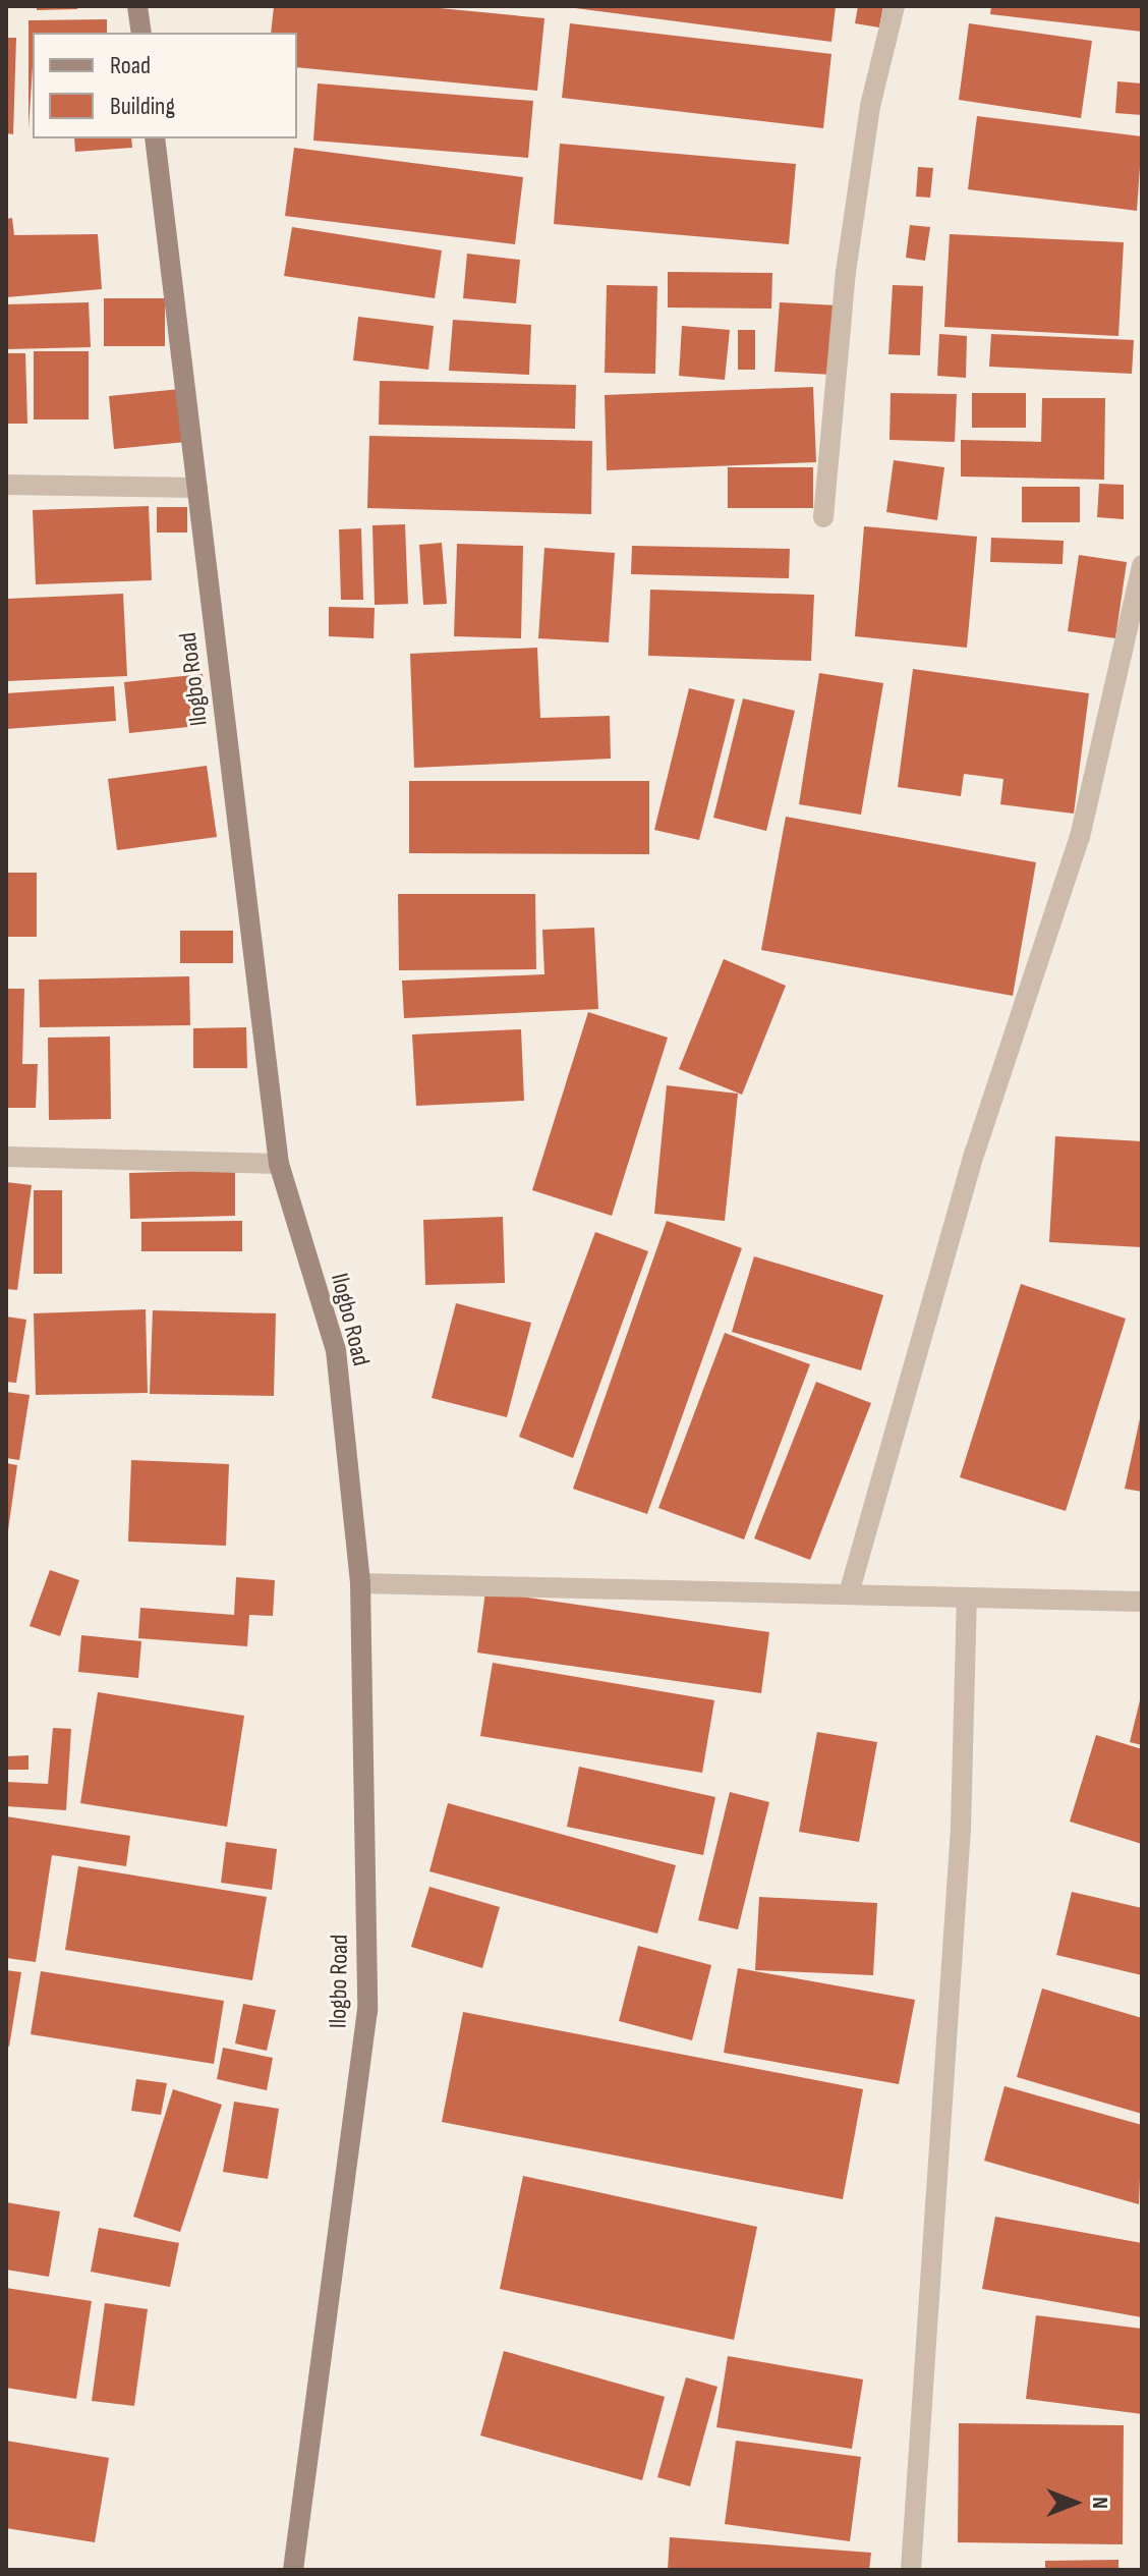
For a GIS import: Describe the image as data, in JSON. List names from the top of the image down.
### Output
{
  "streets": {
    "main road": ["Ilogbo Road"]
  },
  "legend": ["Road", "Building"],
  "north": "right"
}
